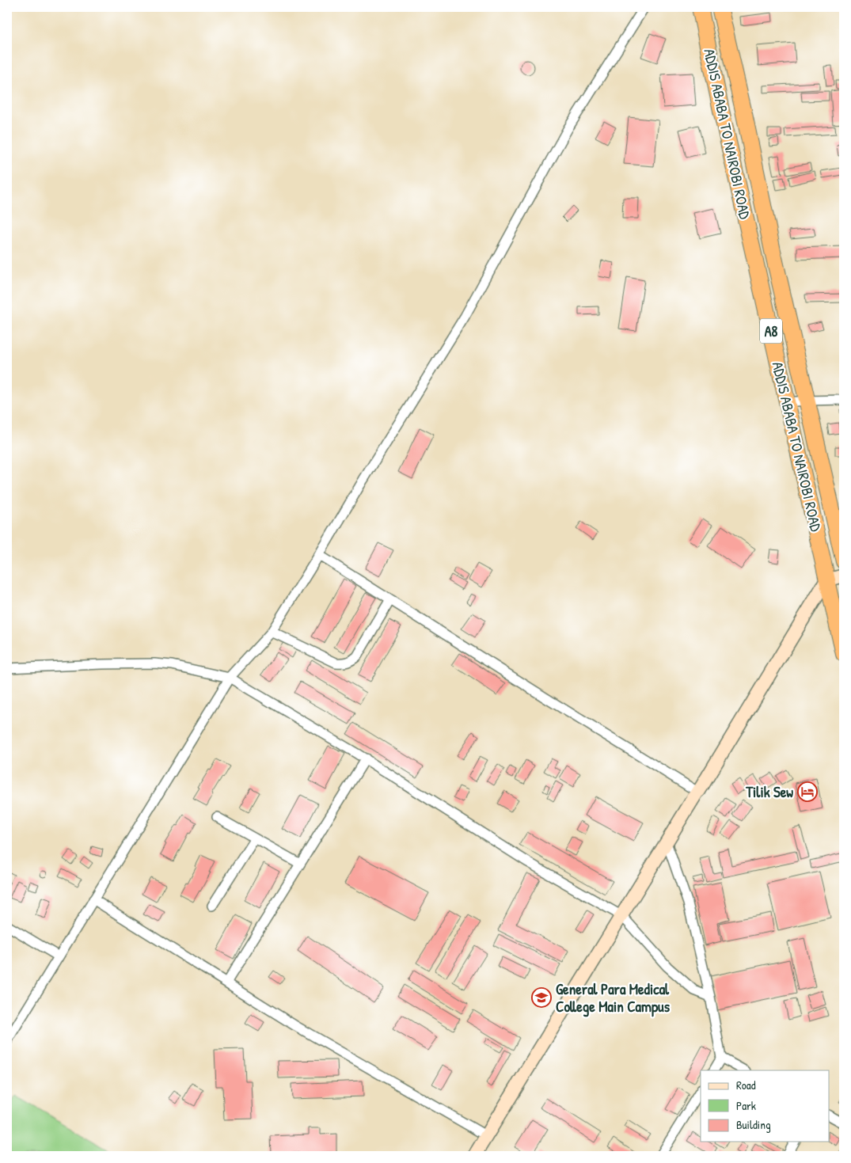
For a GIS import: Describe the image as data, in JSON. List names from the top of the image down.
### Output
{
  "streets": {
    "highway": ["ADDIS ABABA TO NAIROBI ROAD", "A8"]
  },
  "places": {
    "hotel": ["Tilik Sew"],
    "school or university": ["General Para Medical College Main Campus"]
  },
  "legend": ["Road", "Park", "Building"]
}
